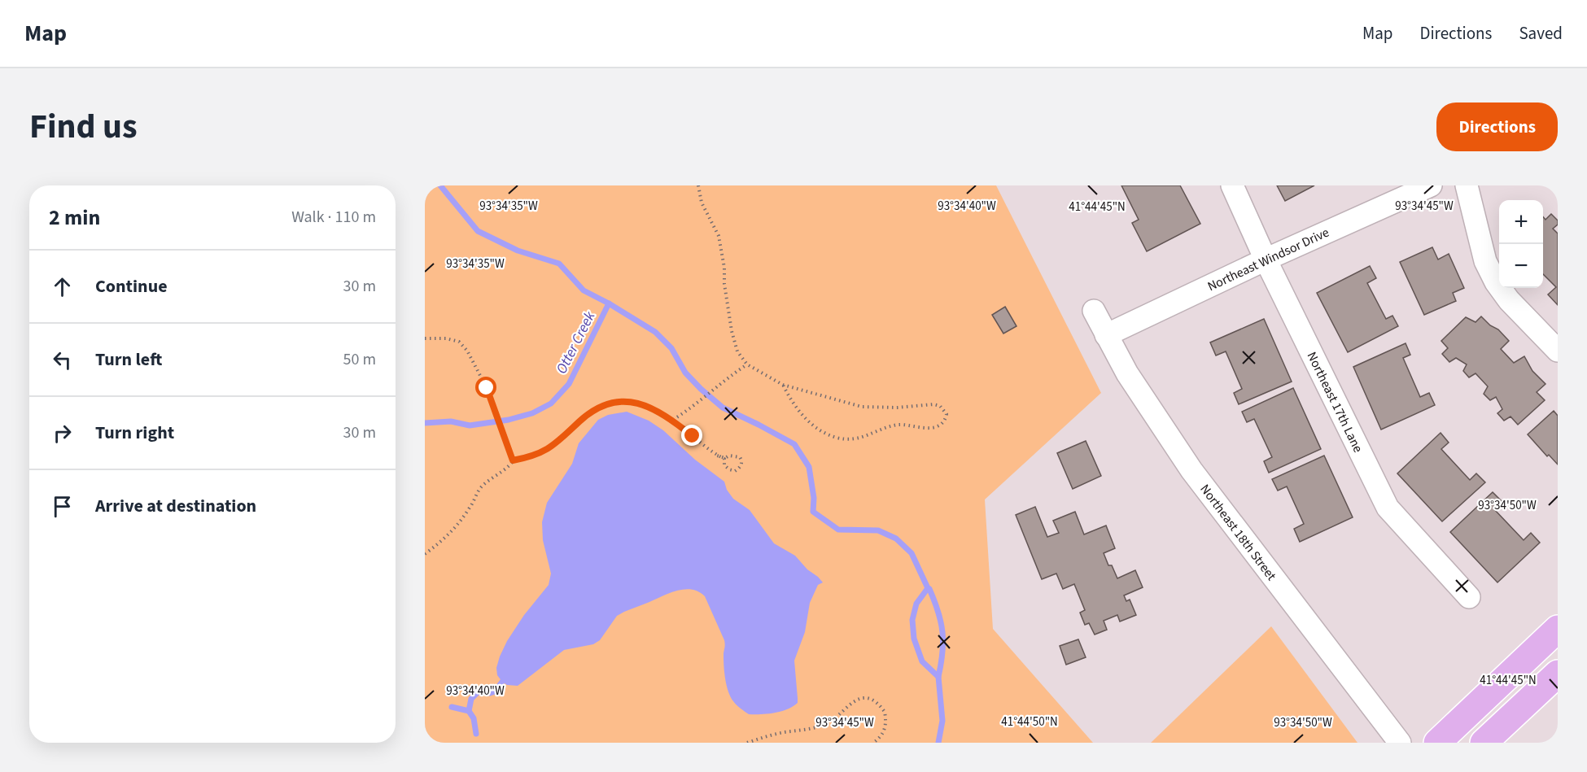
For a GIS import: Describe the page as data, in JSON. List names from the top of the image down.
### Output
{
  "streets": {
    "street": ["Northeast Windsor Drive", "Northeast 17th Lane", "Northeast 18th Street"]
  },
  "crossings": [
    ["Northeast Windsor Drive", "Northeast 17th Lane"],
    ["Northeast Windsor Drive", "Northeast 18th Street"]
  ],
  "water": ["Otter Creek"],
  "page": {
    "header": "Map",
    "nav": ["Map", "Directions", "Saved"],
    "title": "Find us",
    "buttons": "Directions",
    "heading": ["2 min", "Walk · 110 m"],
    "map_buttons": ["+", "−"],
    "list": [
      ["Continue", "30 m"],
      ["Turn left", "50 m"],
      ["Turn right", "30 m"],
      "Arrive at destination"
    ]
  },
  "coordinates": [
    "93°34'35\"W",
    "93°34'40\"W",
    "93°34'45\"W",
    "41°44'45\"N",
    "93°34'50\"W",
    "41°44'50\"N"
  ]
}
